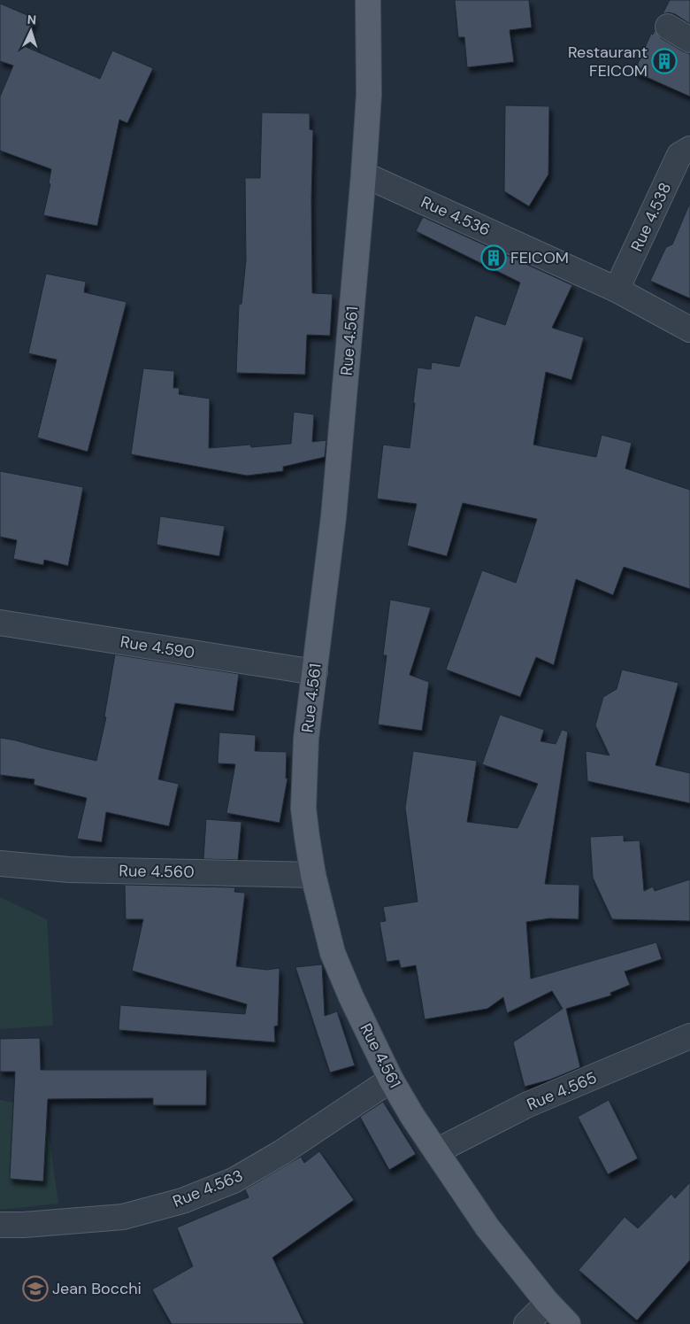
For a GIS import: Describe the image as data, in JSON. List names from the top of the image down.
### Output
{
  "streets": {
    "main road": ["Rue 4.561"],
    "street": [
      "Rue 4.536",
      "Rue 4.538",
      "Rue 4.590",
      "Rue 4.560",
      "Rue 4.565",
      "Rue 4.563"
    ]
  },
  "crossings": [
    ["Rue 4.536", "Rue 4.538"],
    ["Rue 4.536", "Rue 4.561"],
    ["Rue 4.561", "Rue 4.590"],
    ["Rue 4.561", "Rue 4.560"],
    ["Rue 4.561", "Rue 4.565"],
    ["Rue 4.561", "Rue 4.563"]
  ],
  "places": {
    "building": ["Restaurant FEICOM", "FEICOM"],
    "school or university": ["Jean Bocchi"]
  },
  "north": "top"
}
